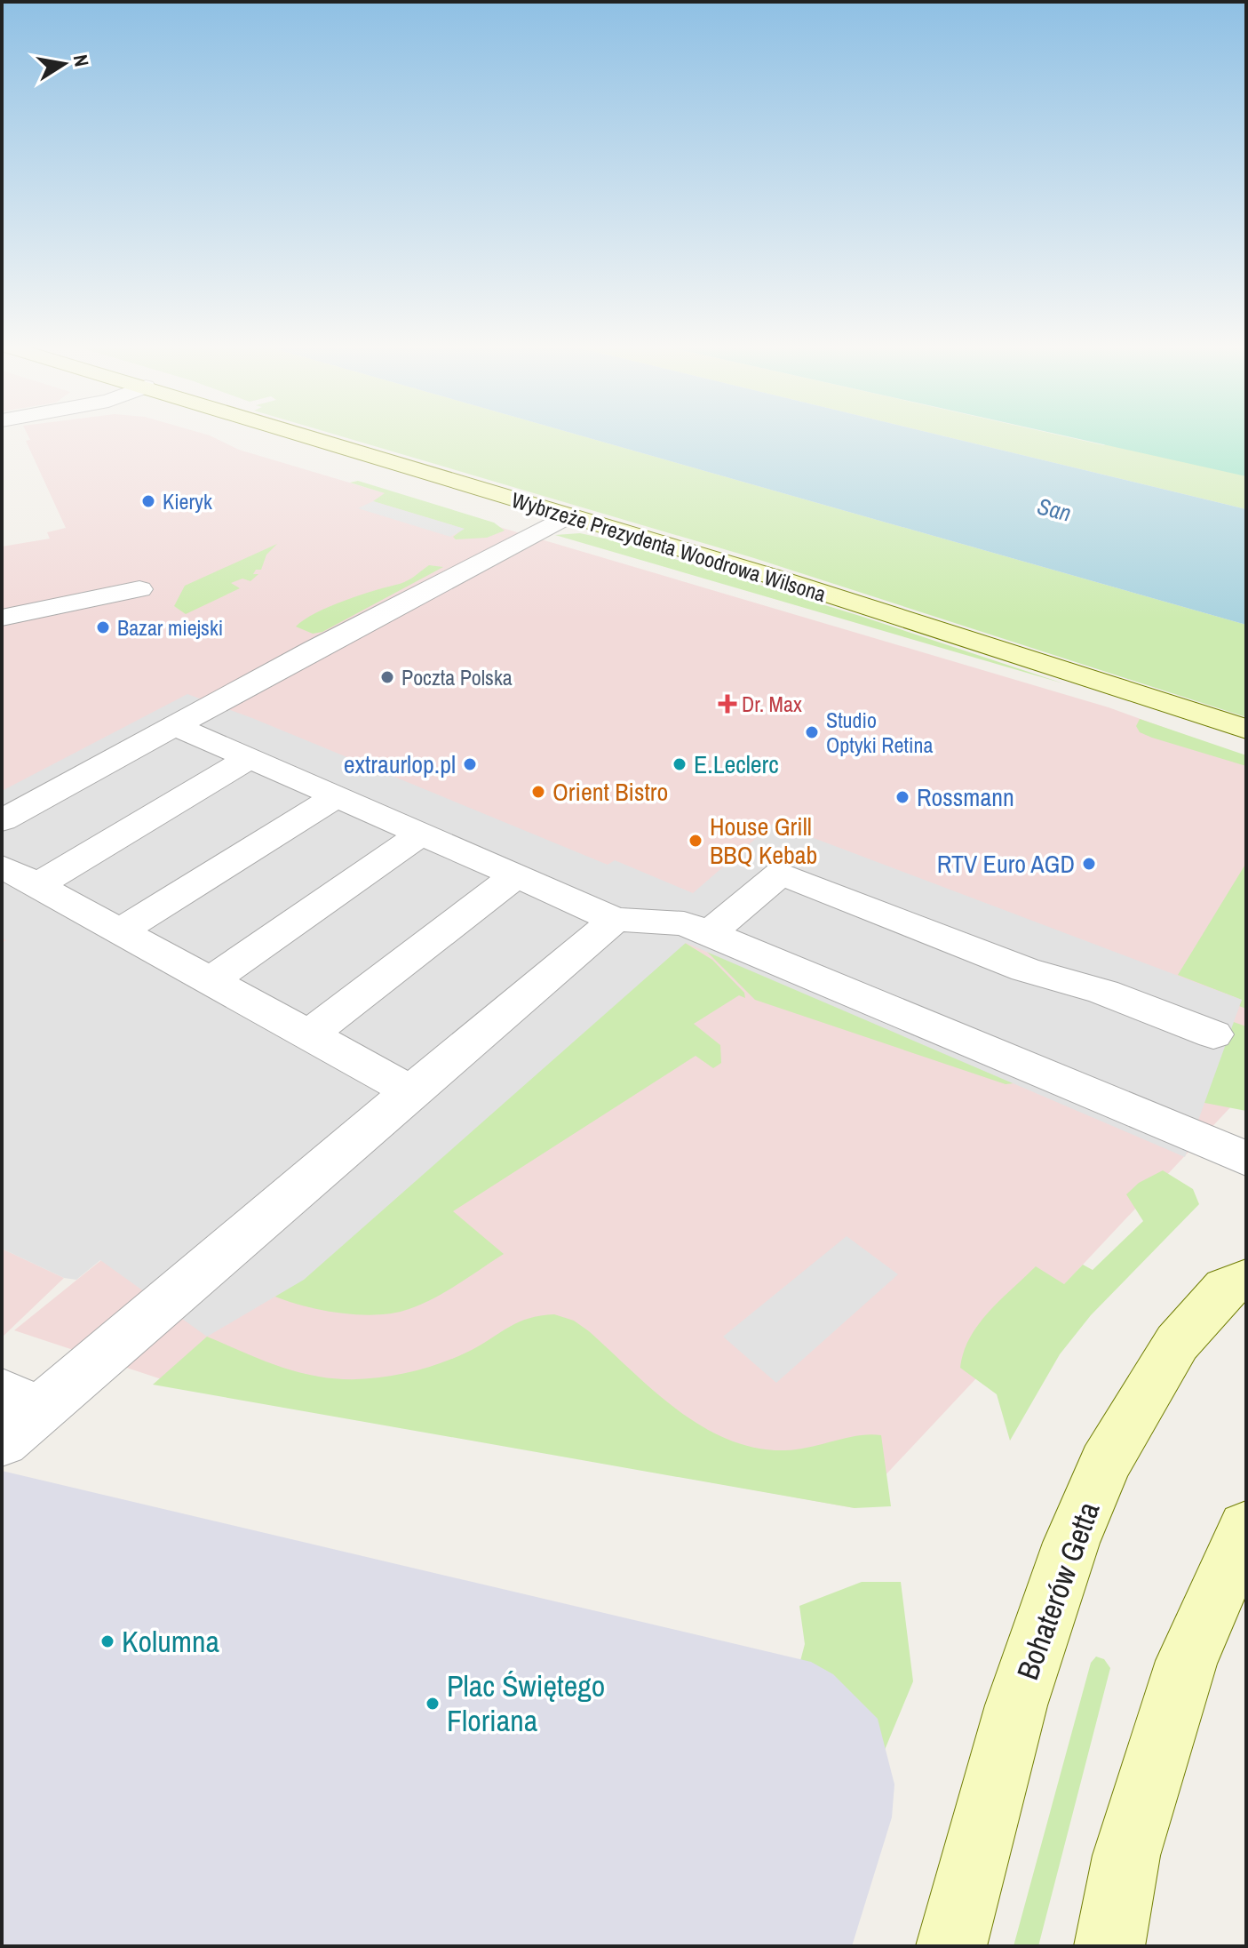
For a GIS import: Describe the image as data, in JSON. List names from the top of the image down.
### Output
{
  "streets": {
    "street": ["Wybrzeże Prezydenta Woodrowa Wilsona", "Bohaterów Getta"]
  },
  "water": ["San"],
  "places": {
    "other": [
      "Kieryk",
      "Bazar miejski",
      "Poczta Polska",
      "Studio Optyki Retina",
      "extraurlop.pl",
      "E.Leclerc",
      "Orient Bistro",
      "Rossmann",
      "House Grill BBQ Kebab",
      "RTV Euro AGD",
      "Kolumna",
      "Plac Świętego Floriana"
    ],
    "health": ["Dr. Max"]
  },
  "north": "right"
}
